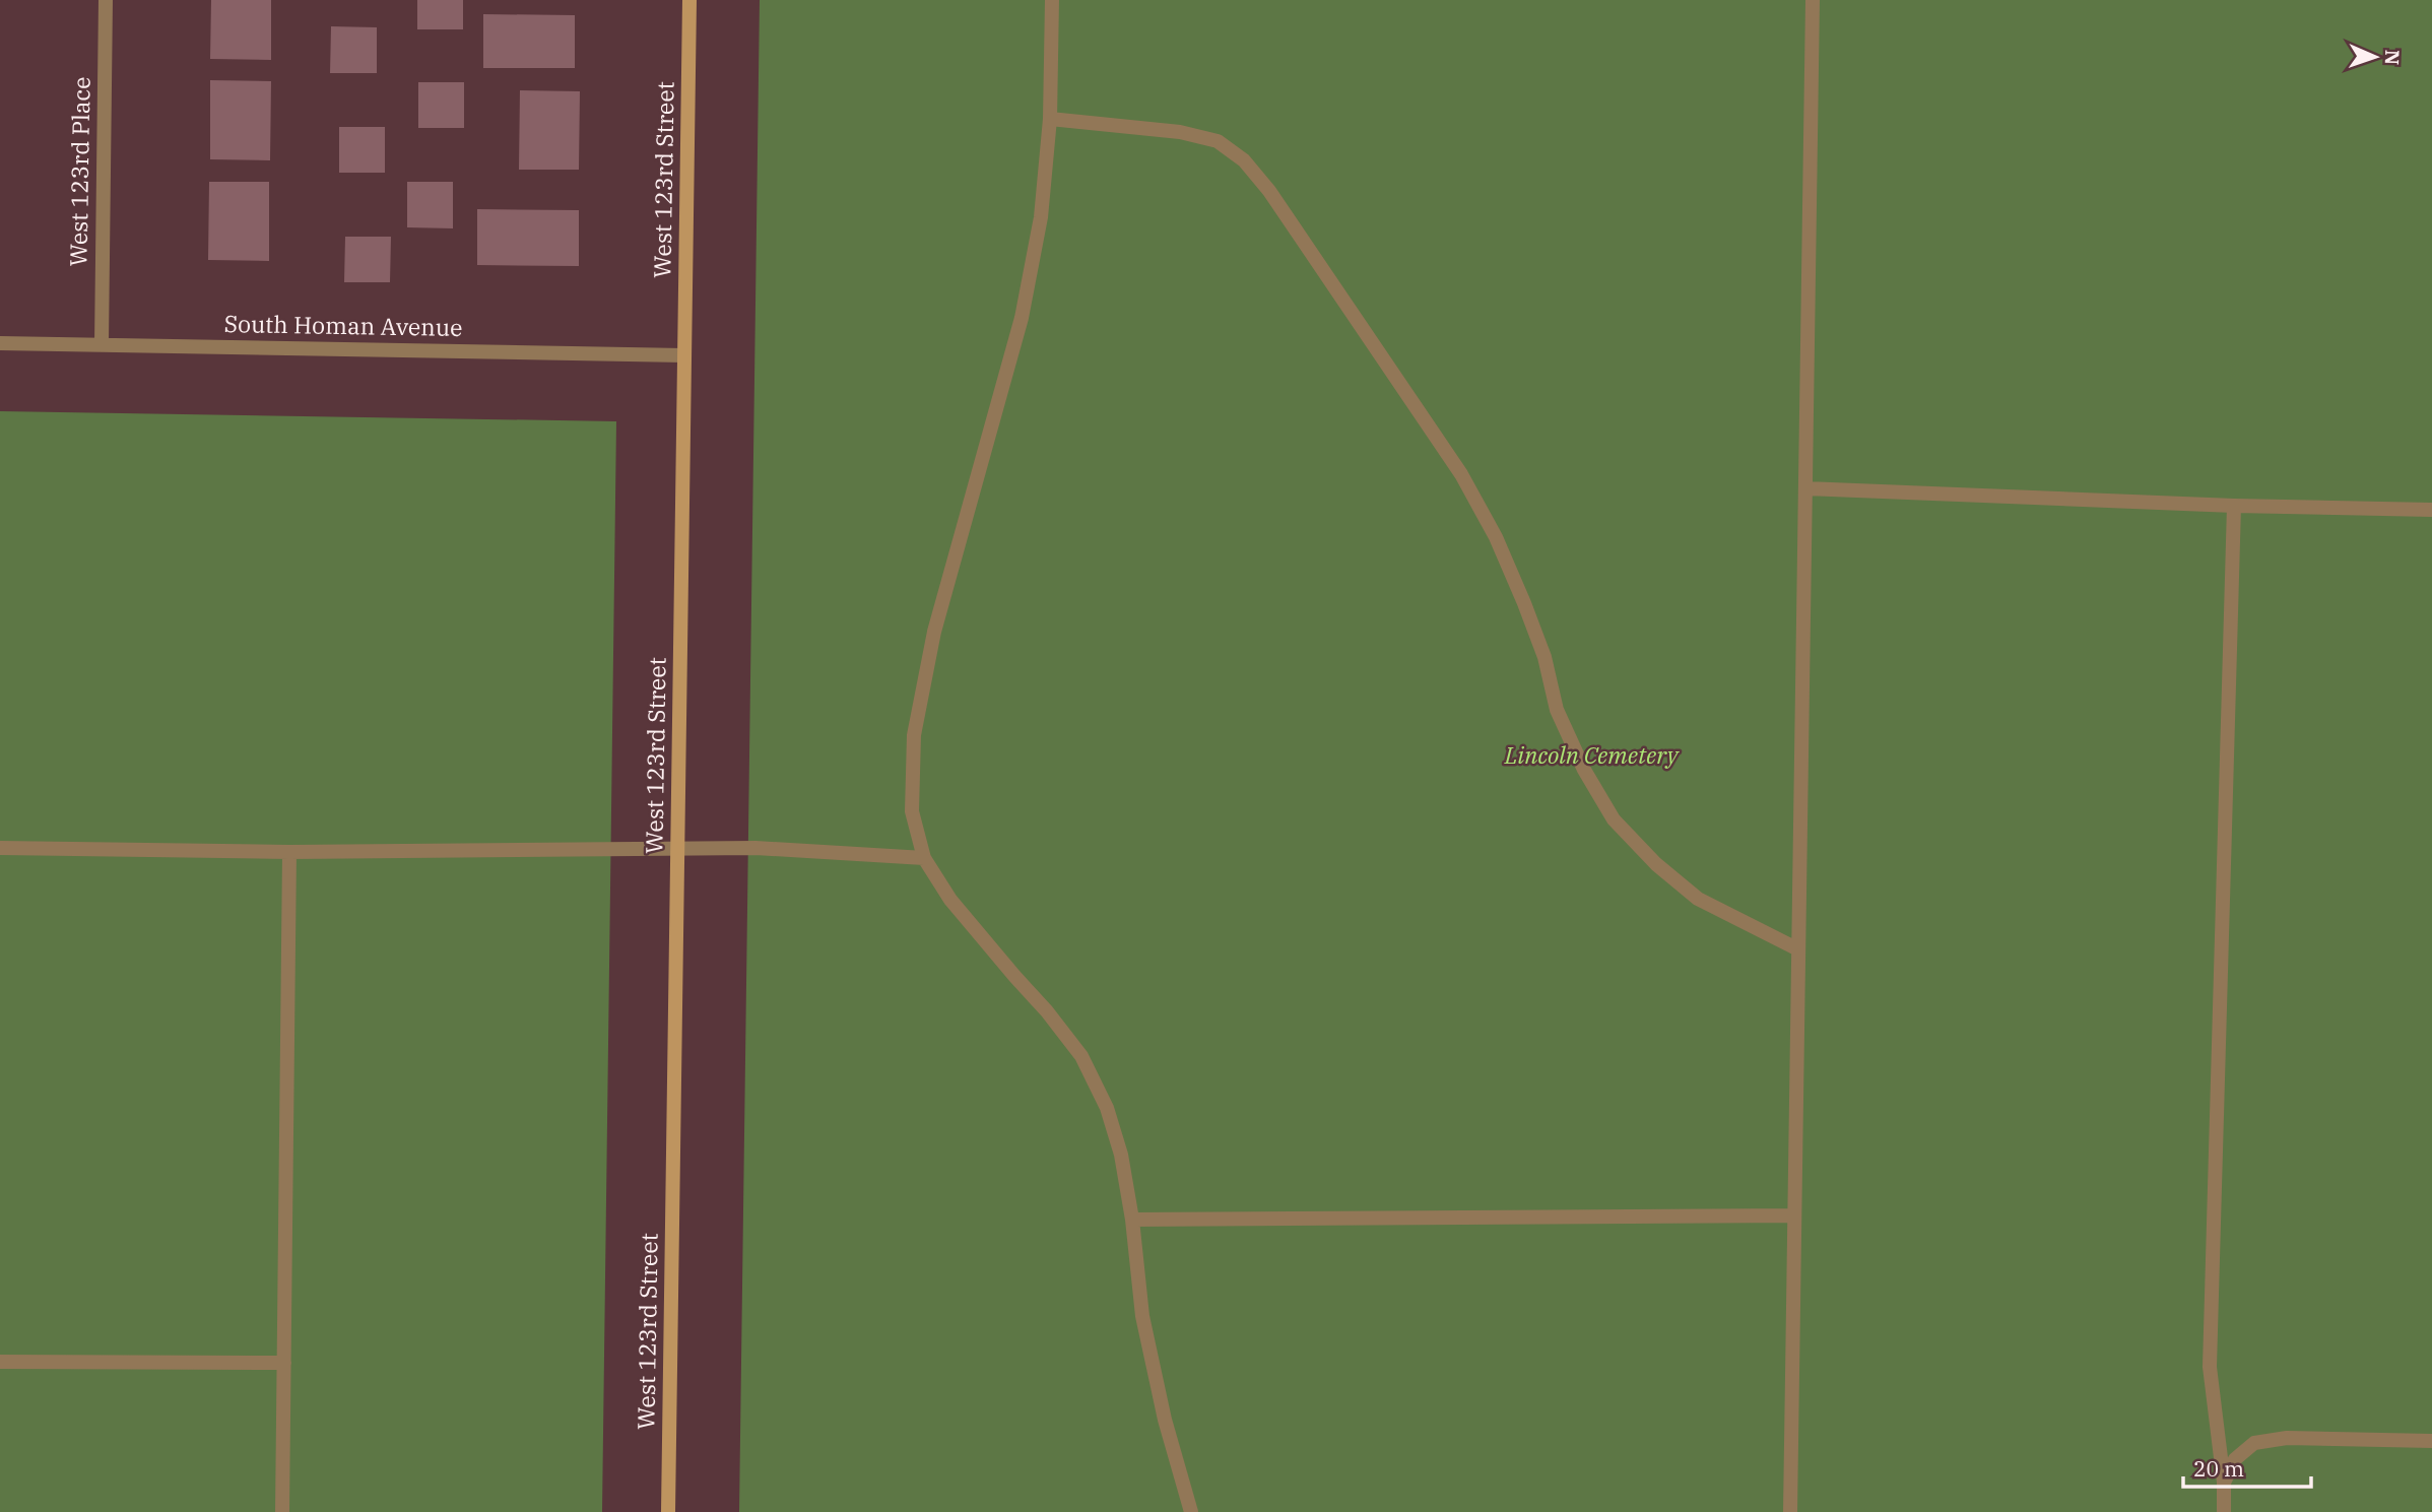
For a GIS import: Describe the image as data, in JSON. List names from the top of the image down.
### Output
{
  "streets": {
    "street": ["West 123rd Place", "West 123rd Street", "South Homan Avenue"]
  },
  "crossings": [
    ["West 123rd Place", "South Homan Avenue"],
    ["West 123rd Street", "South Homan Avenue"]
  ],
  "parks": ["Lincoln Cemetery"],
  "scale_bar": "20 m",
  "north": "right"
}
